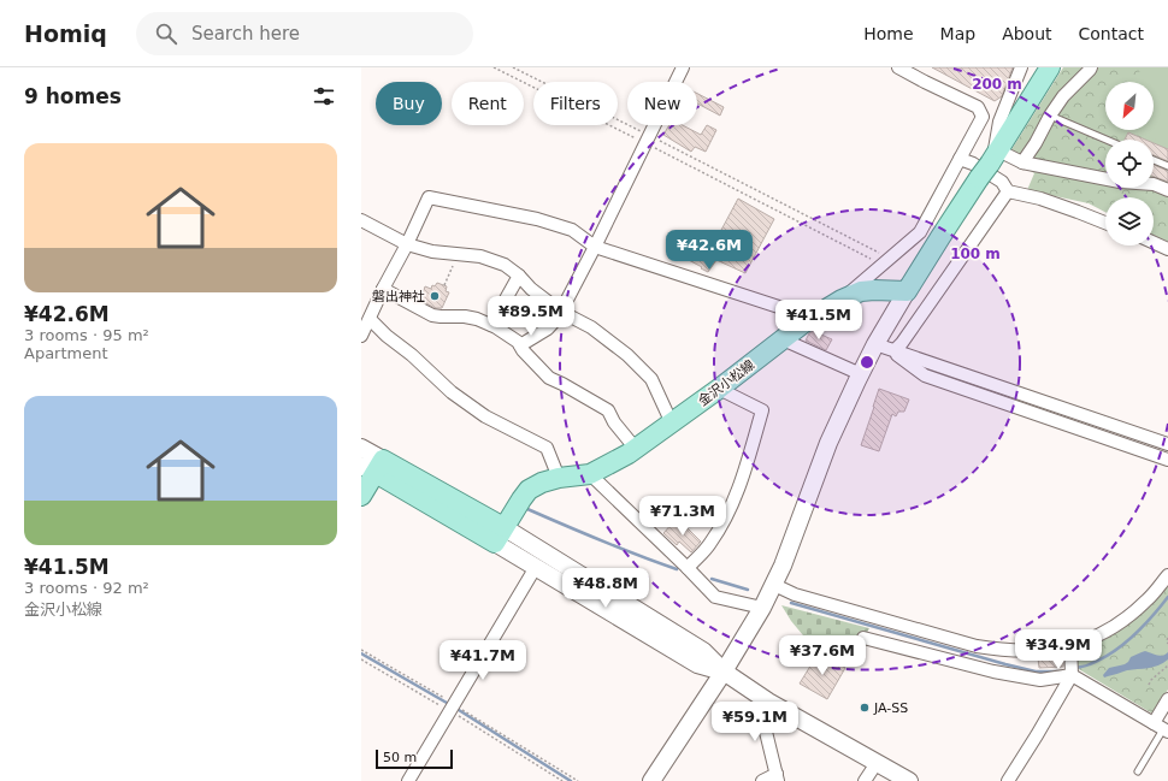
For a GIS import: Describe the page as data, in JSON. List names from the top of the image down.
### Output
{
  "streets": {
    "main road": ["金沢小松線"]
  },
  "places": ["磐出神社", "JA-SS"],
  "scale_bar": "50 m",
  "north": "bottom left",
  "page": {
    "header": "Homiq",
    "search": "Search here",
    "nav": [
      "Home",
      "Map",
      "About",
      "Contact"
    ],
    "heading": "9 homes",
    "chip": [
      "Buy",
      "Rent",
      "Filters",
      "New"
    ],
    "list": [
      {
        "name": "¥42.6M",
        "note": "3 rooms · 95 m² · Apartment"
      },
      {
        "name": "¥41.5M",
        "note": "3 rooms · 92 m² · 金沢小松線"
      }
    ],
    "price": [
      "¥42.6M",
      "¥89.5M",
      "¥41.5M",
      "¥71.3M",
      "¥48.8M",
      "¥34.9M",
      "¥37.6M",
      "¥41.7M",
      "¥59.1M"
    ],
    "scale": "50 m"
  },
  "rings": ["200 m", "100 m"]
}
